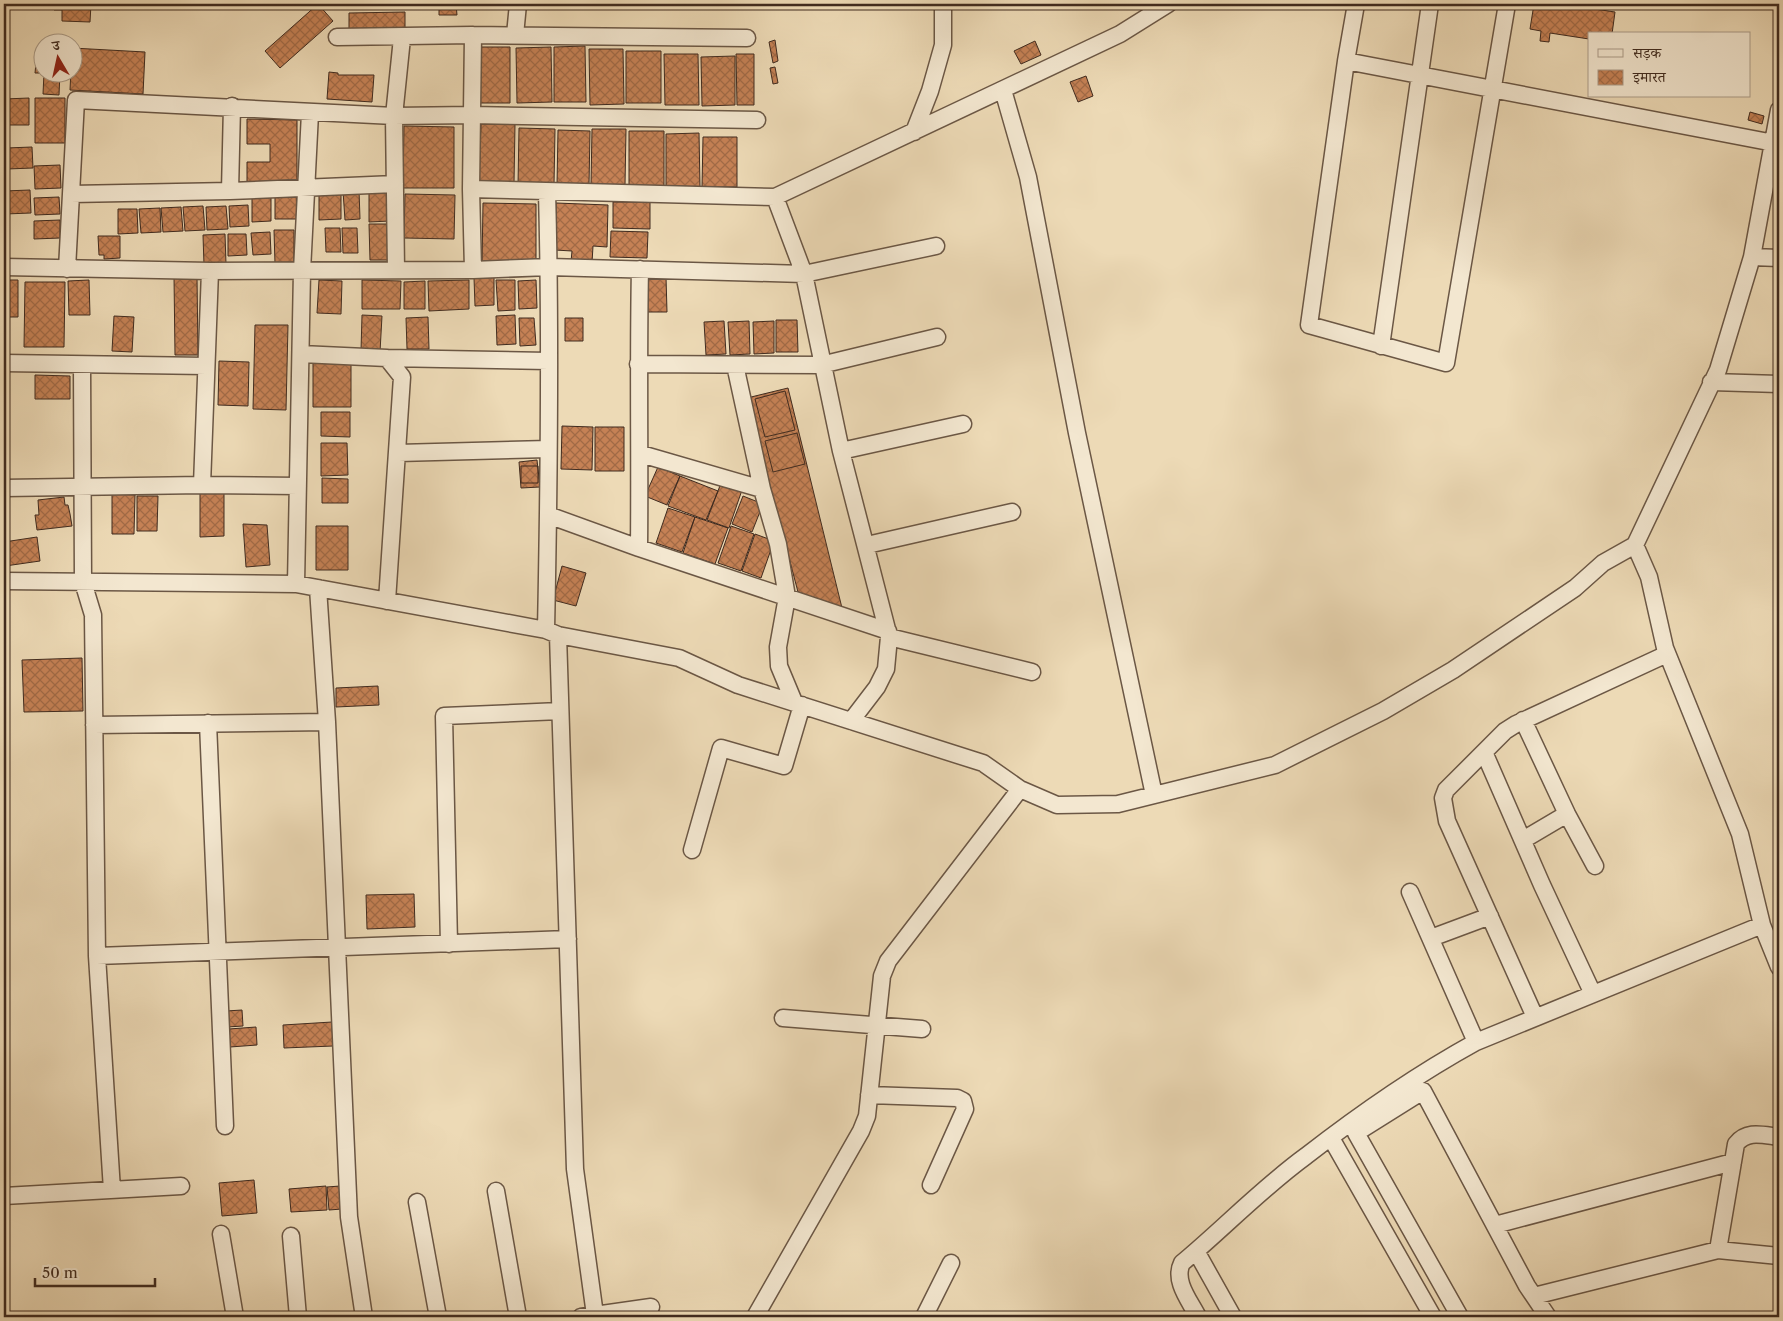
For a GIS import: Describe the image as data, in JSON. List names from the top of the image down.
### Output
{
  "legend": ["सड़क", "इमारत"],
  "scale_bar": "50 m",
  "north": "top"
}
